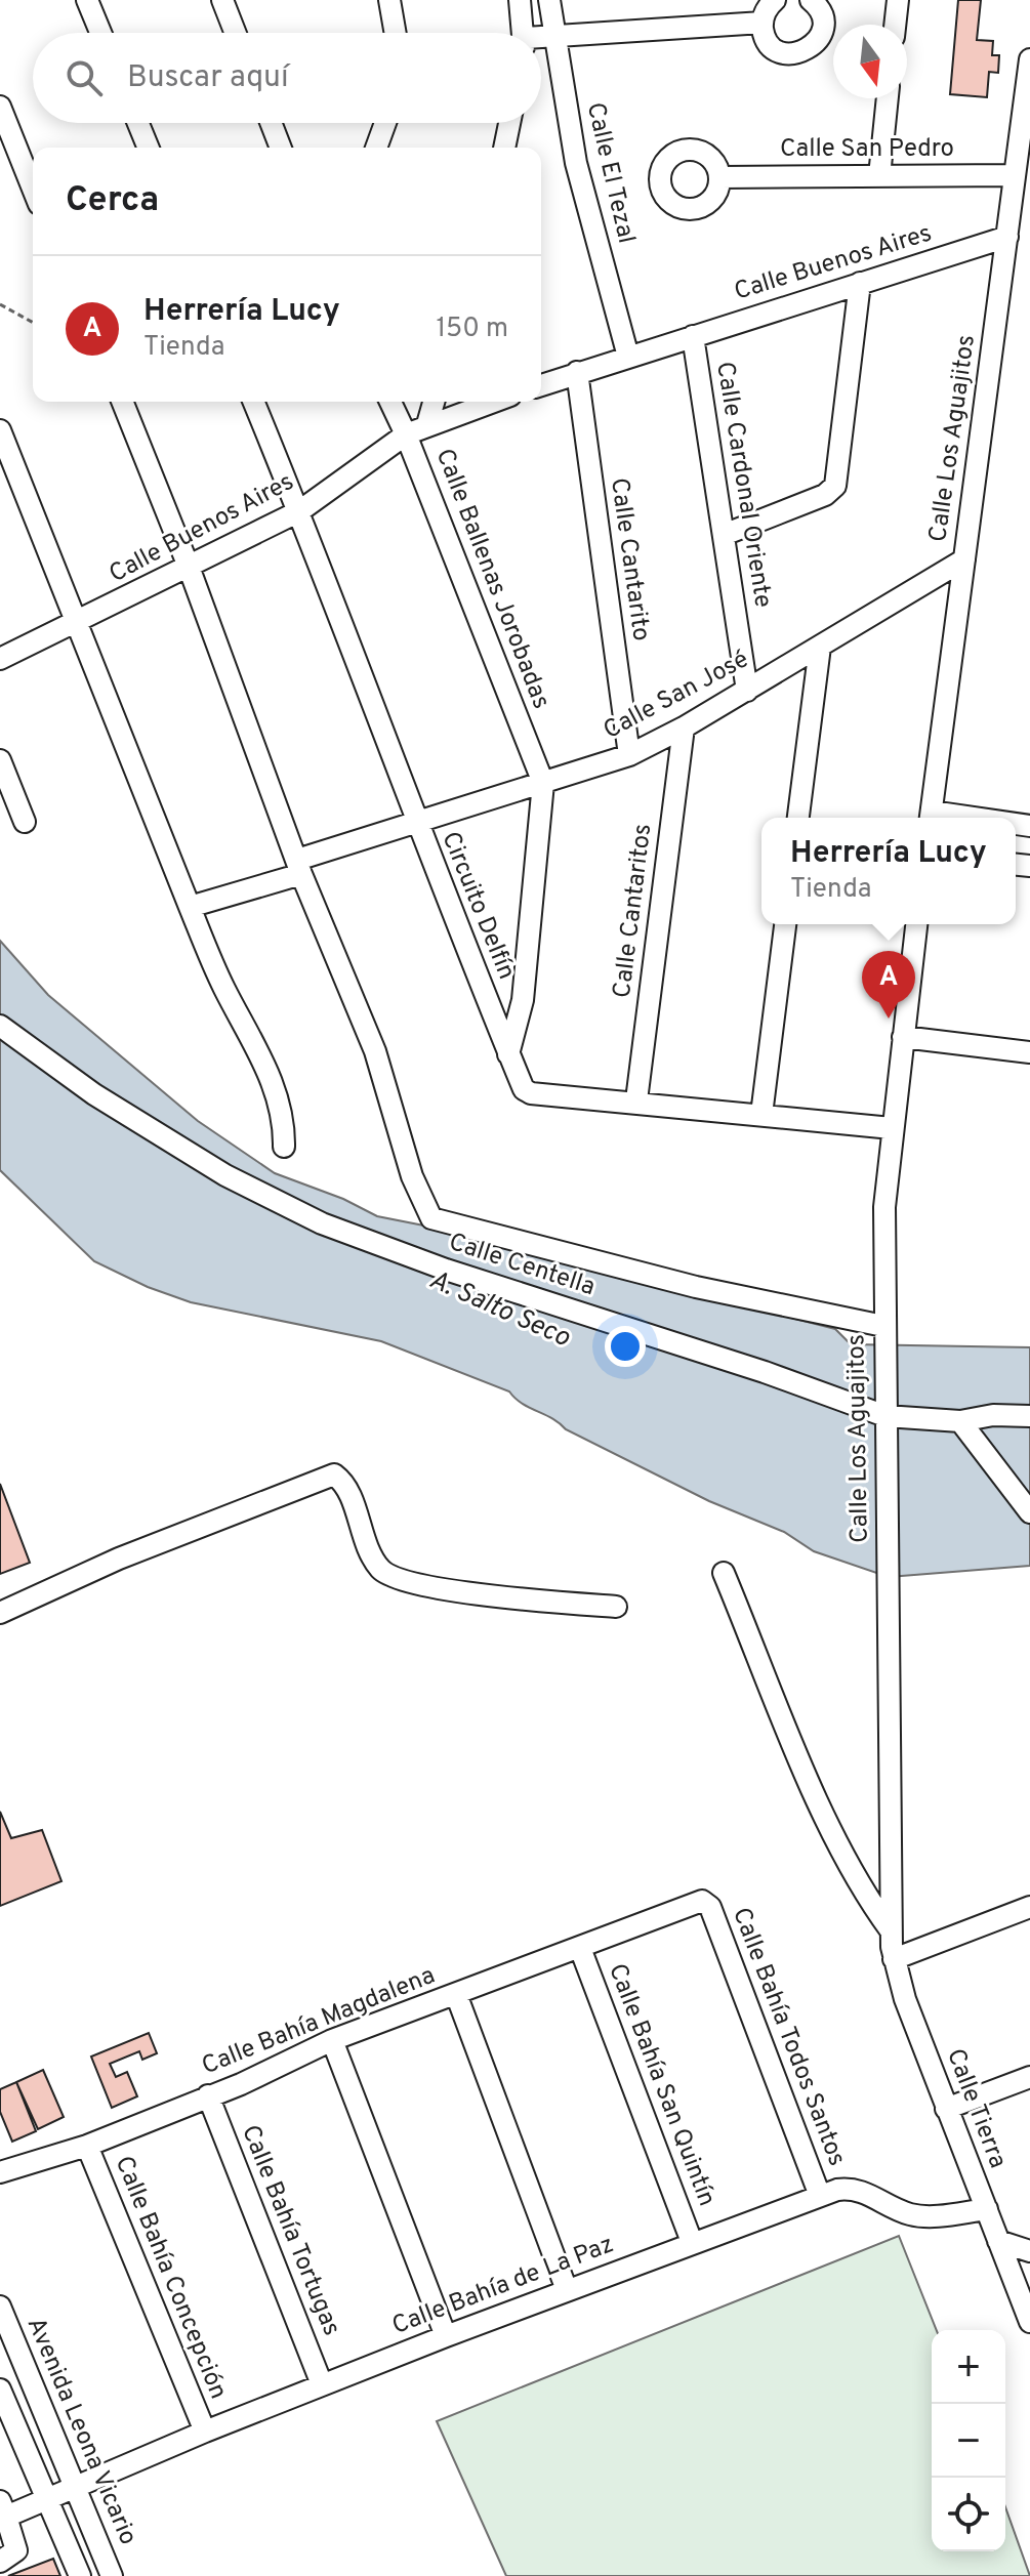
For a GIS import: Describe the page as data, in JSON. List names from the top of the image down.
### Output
{
  "streets": {
    "street": [
      "Calle San Pedro",
      "Calle El Tezal",
      "Calle Buenos Aires",
      "Calle Los Aguajitos",
      "Calle Cardonal Oriente",
      "Calle Cantarito",
      "Calle Ballenas Jorobadas",
      "Calle San José",
      "Circuito Delfín",
      "Calle Cantaritos",
      "Calle Centella",
      "Calle Bahía Magdalena",
      "Calle Bahía Todos Santos",
      "Calle Bahía San Quintín",
      "Calle Tierra",
      "Calle Bahía Tortugas",
      "Calle Bahía Concepción",
      "Calle Bahía de La Paz",
      "Avenida Leona Vicario"
    ]
  },
  "crossings": [
    ["Calle San Pedro", "Calle Los Aguajitos"],
    ["Calle El Tezal", "Calle Buenos Aires"],
    ["Calle Buenos Aires", "Calle Los Aguajitos"],
    ["Calle Buenos Aires", "Calle Cardonal Oriente"],
    ["Calle Buenos Aires", "Calle Cantarito"],
    ["Calle Buenos Aires", "Calle Ballenas Jorobadas"],
    ["Calle Buenos Aires", "Circuito Delfín"],
    ["Calle Los Aguajitos", "Calle San José"],
    ["Calle Los Aguajitos", "Circuito Delfín"],
    ["Calle Los Aguajitos", "Calle Centella"],
    ["Calle Los Aguajitos", "Calle Tierra"],
    ["Calle Cardonal Oriente", "Calle San José"],
    ["Calle Cantarito", "Calle San José"],
    ["Calle Ballenas Jorobadas", "Calle San José"],
    ["Calle San José", "Circuito Delfín"],
    ["Calle San José", "Calle Cantaritos"],
    ["Circuito Delfín", "Calle Cantaritos"],
    ["Calle Bahía Magdalena", "Calle Bahía Todos Santos"],
    ["Calle Bahía Magdalena", "Calle Bahía San Quintín"],
    ["Calle Bahía Magdalena", "Calle Bahía Tortugas"],
    ["Calle Bahía Magdalena", "Calle Bahía Concepción"],
    ["Calle Bahía Todos Santos", "Calle Bahía de La Paz"],
    ["Calle Bahía San Quintín", "Calle Bahía de La Paz"],
    ["Calle Tierra", "Calle Bahía de La Paz"],
    ["Calle Bahía Tortugas", "Calle Bahía de La Paz"],
    ["Calle Bahía Concepción", "Calle Bahía de La Paz"],
    ["Calle Bahía de La Paz", "Avenida Leona Vicario"]
  ],
  "water": ["A. Salto Seco"],
  "north": "bottom",
  "page": {
    "search": "Buscar aquí",
    "heading": "Cerca",
    "list": [
      {
        "mark": "A",
        "name": "Herrería Lucy",
        "note": "Tienda",
        "value": "150 m"
      }
    ],
    "popup": ["Herrería Lucy", "Tienda"],
    "pins": "A",
    "map_buttons": ["+", "−"]
  }
}
